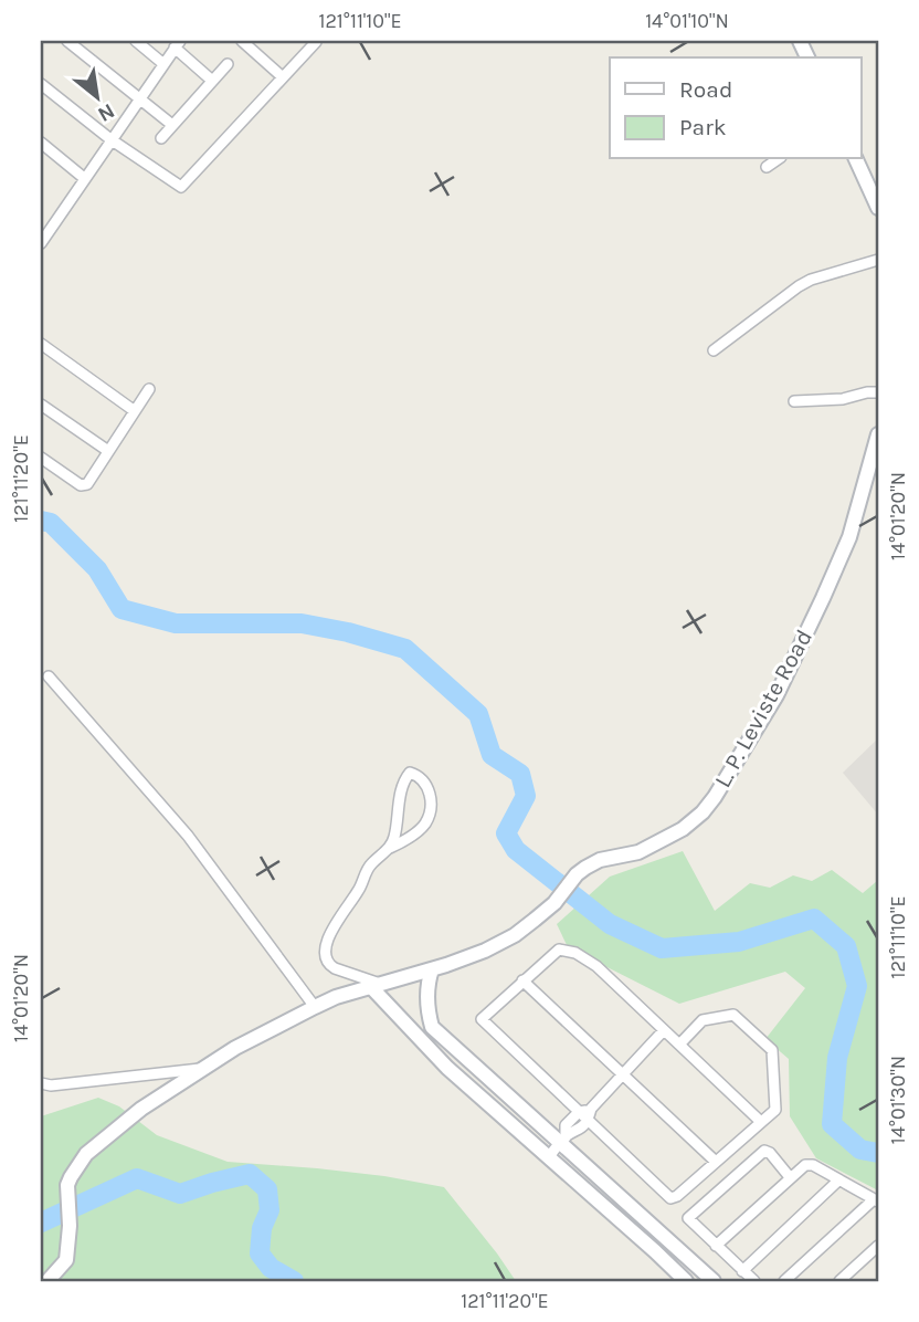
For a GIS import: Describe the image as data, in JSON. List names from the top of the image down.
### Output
{
  "streets": {
    "main road": ["L. P. Leviste Road"]
  },
  "legend": ["Road", "Park"],
  "north": "bottom right",
  "coordinates": [
    "121°11'10\"E",
    "14°01'10\"N",
    "121°11'20\"E",
    "14°01'20\"N",
    "14°01'30\"N"
  ]
}
